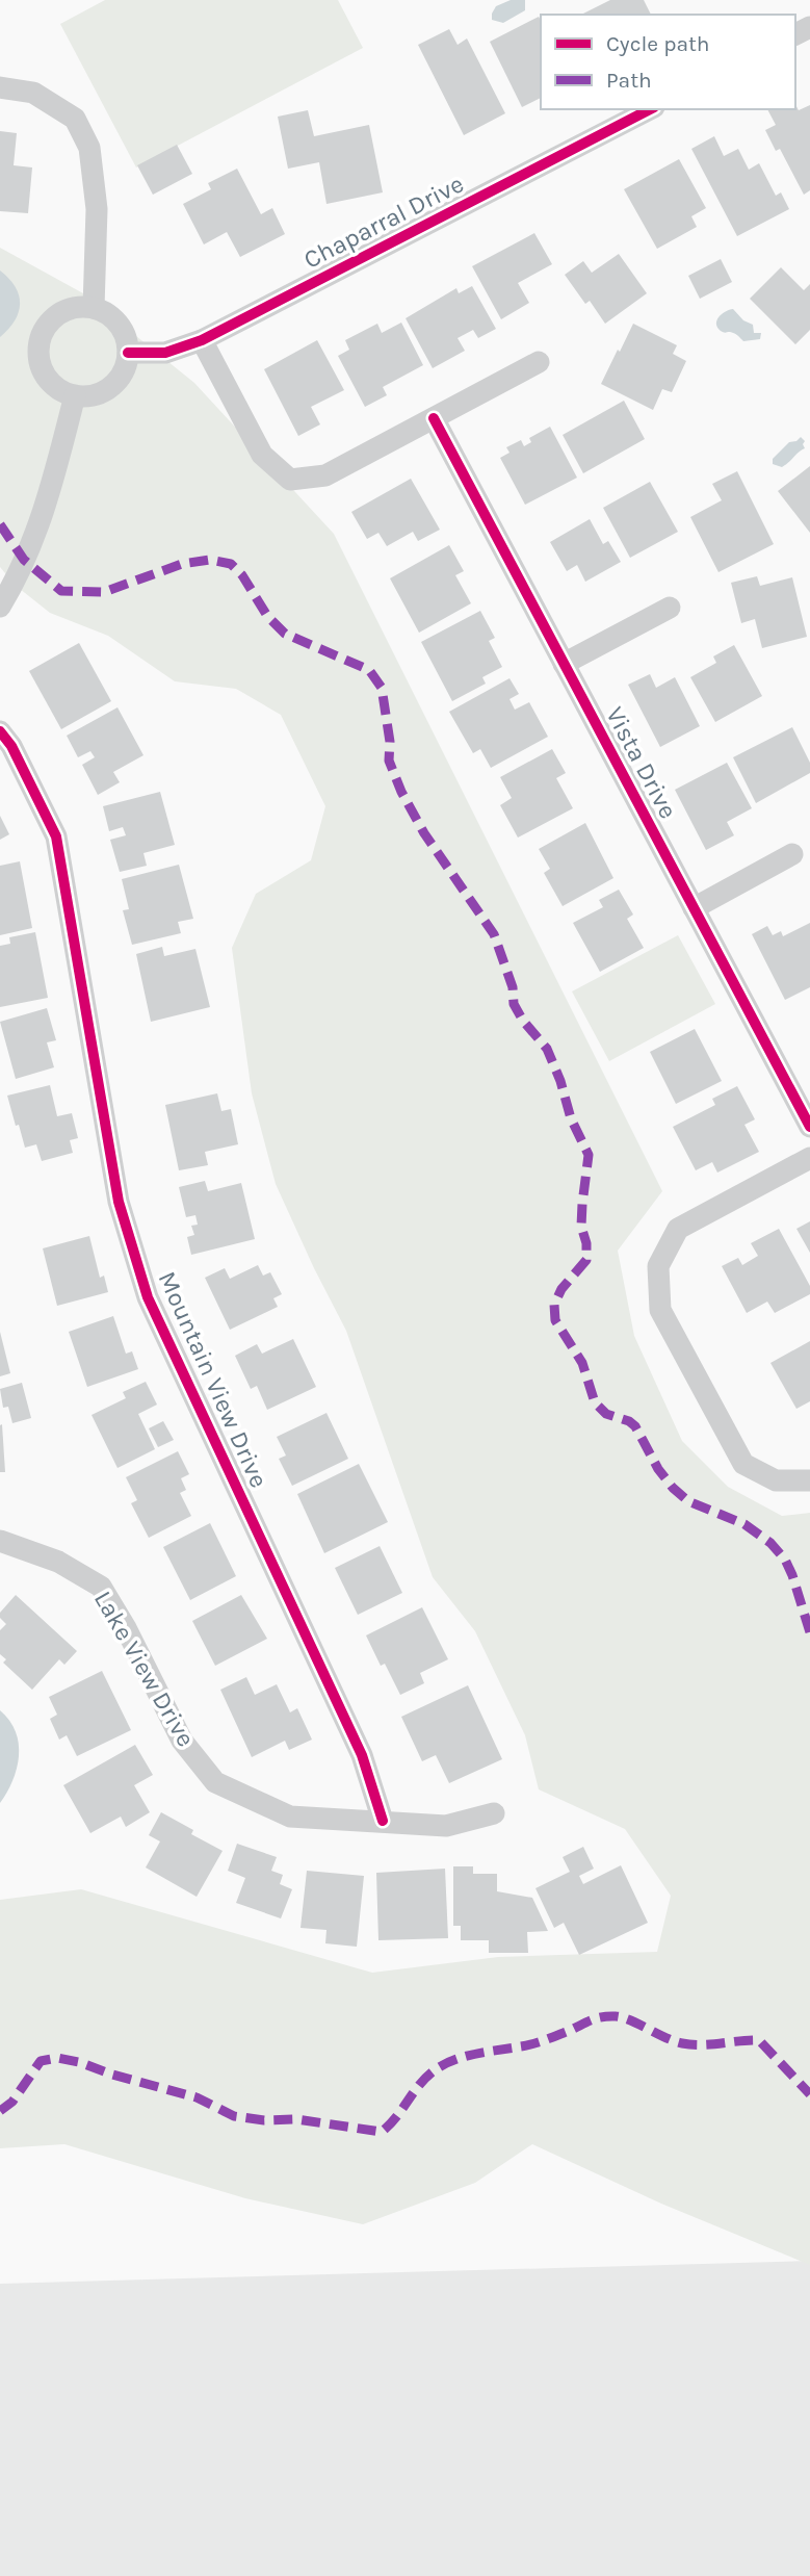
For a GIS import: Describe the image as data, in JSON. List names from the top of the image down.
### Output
{
  "streets": {
    "street": [
      "Chaparral Drive",
      "Vista Drive",
      "Mountain View Drive",
      "Lake View Drive"
    ]
  },
  "crossings": [
    ["Mountain View Drive", "Lake View Drive"]
  ],
  "legend": ["Cycle path", "Path"]
}
